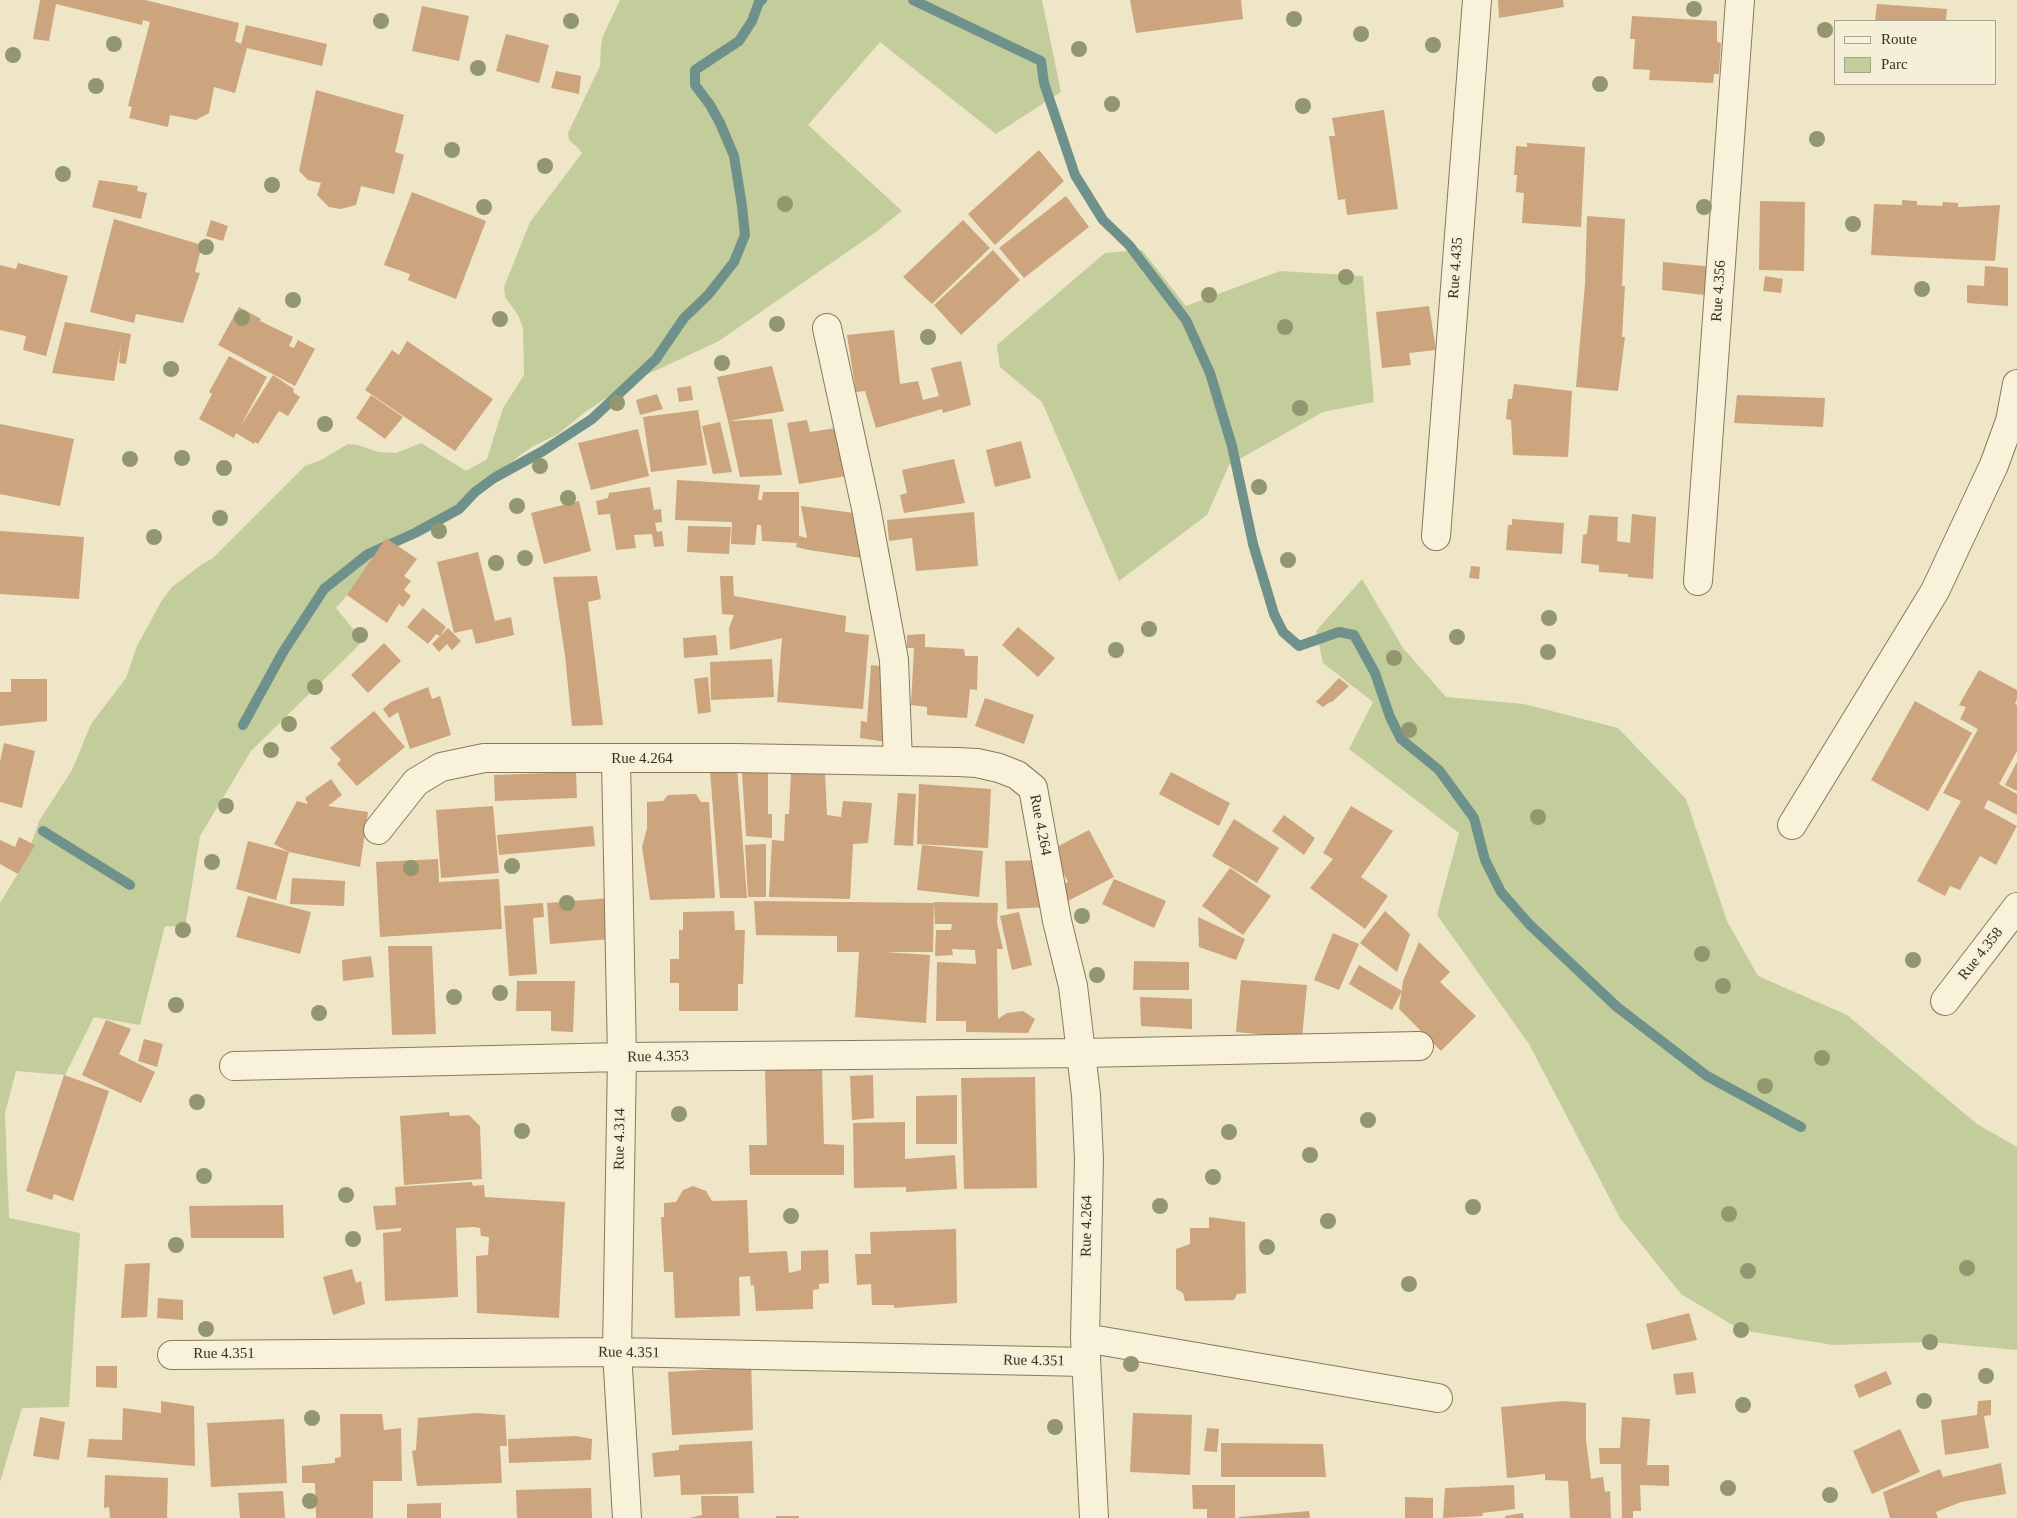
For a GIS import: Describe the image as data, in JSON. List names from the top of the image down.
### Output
{
  "streets": {
    "street": [
      "Rue 4.435",
      "Rue 4.356",
      "Rue 4.264",
      "Rue 4.358",
      "Rue 4.353",
      "Rue 4.314",
      "Rue 4.351"
    ]
  },
  "crossings": [
    ["Rue 4.264", "Rue 4.353"],
    ["Rue 4.264", "Rue 4.314"],
    ["Rue 4.264", "Rue 4.351"],
    ["Rue 4.353", "Rue 4.314"],
    ["Rue 4.314", "Rue 4.351"]
  ],
  "legend": ["Route", "Parc"]
}
